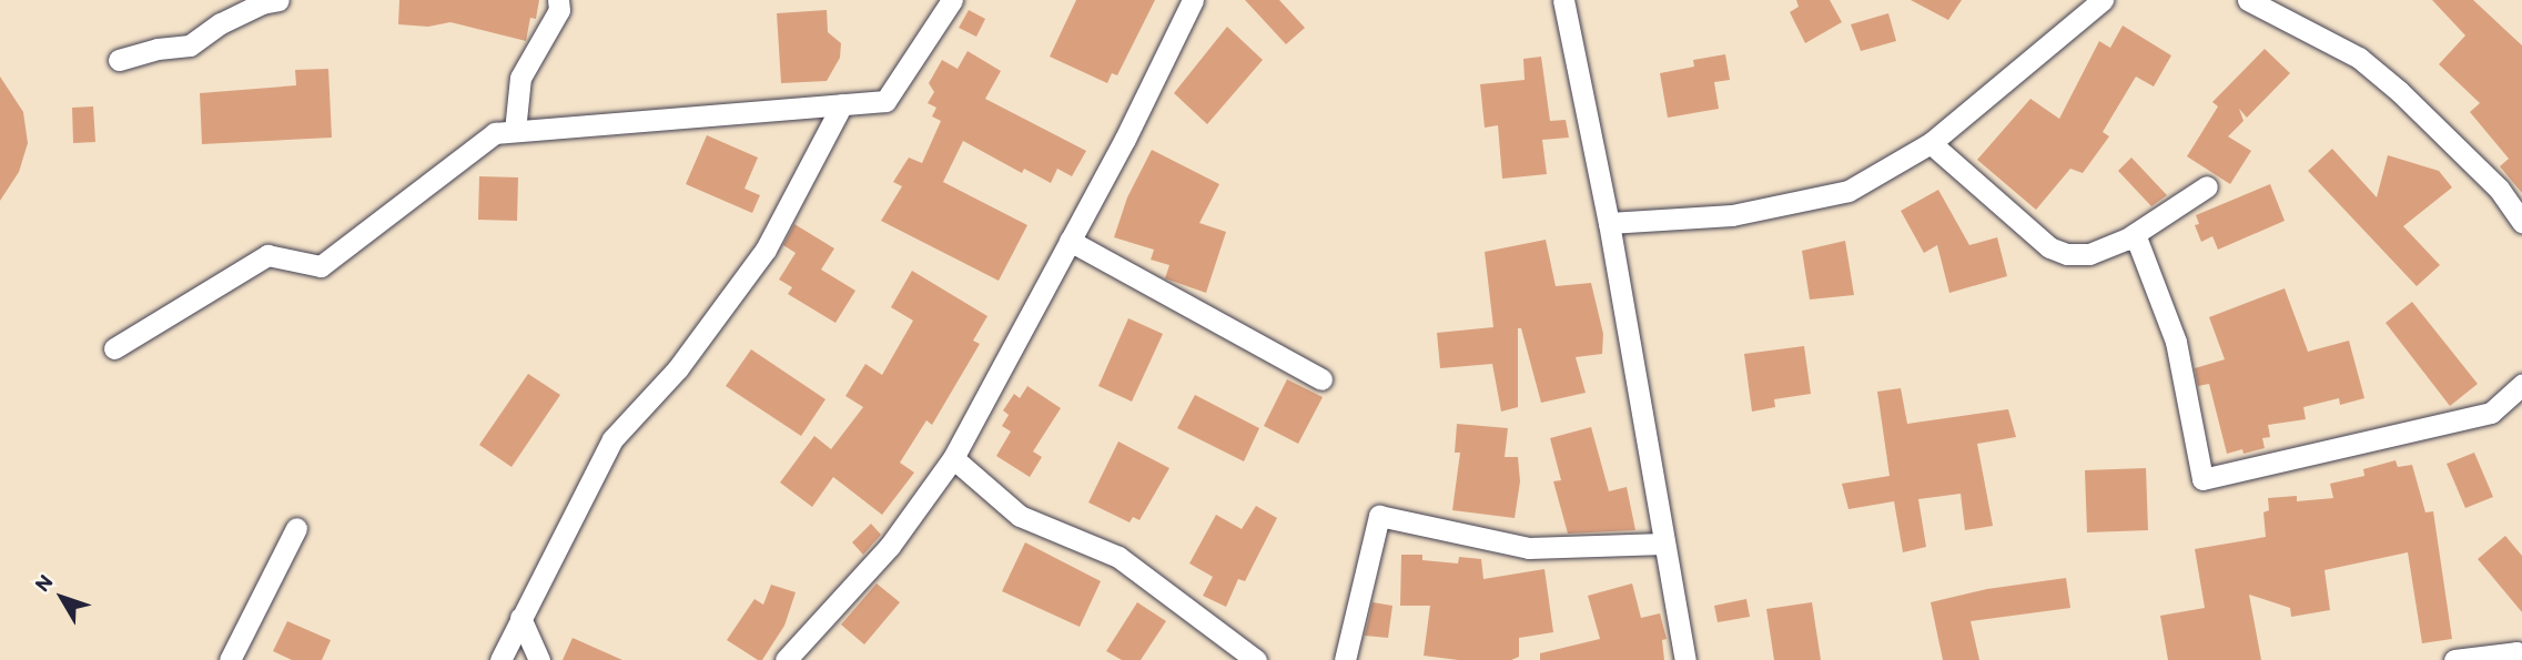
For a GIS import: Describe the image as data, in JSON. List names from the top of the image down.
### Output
{
  "north": "top left"
}
